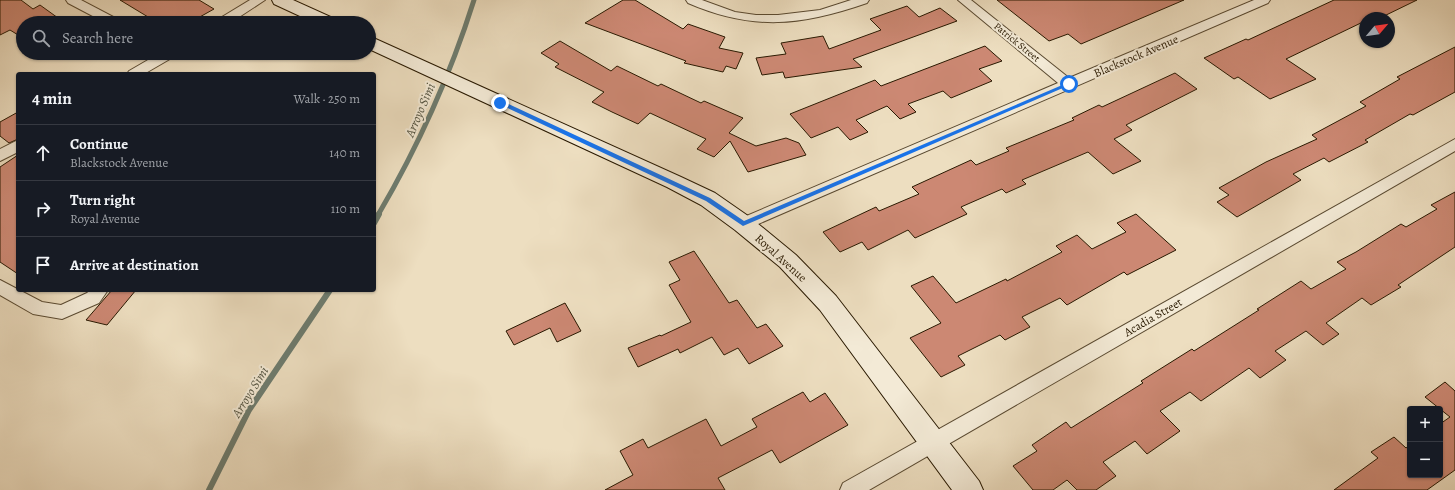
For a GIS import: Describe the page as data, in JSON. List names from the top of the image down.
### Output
{
  "streets": {
    "main road": ["Royal Avenue"],
    "street": ["Patrick Street", "Blackstock Avenue", "Acadia Street"]
  },
  "crossings": [
    ["Patrick Street", "Blackstock Avenue"],
    ["Blackstock Avenue", "Royal Avenue"],
    ["Royal Avenue", "Acadia Street"]
  ],
  "water": ["Arroyo Simi"],
  "north": "top right",
  "page": {
    "search": "Search here",
    "heading": ["4 min", "Walk · 250 m"],
    "list": [
      ["Continue", "Blackstock Avenue", "140 m"],
      ["Turn right", "Royal Avenue", "110 m"],
      "Arrive at destination"
    ],
    "map_buttons": ["+", "−"]
  }
}
